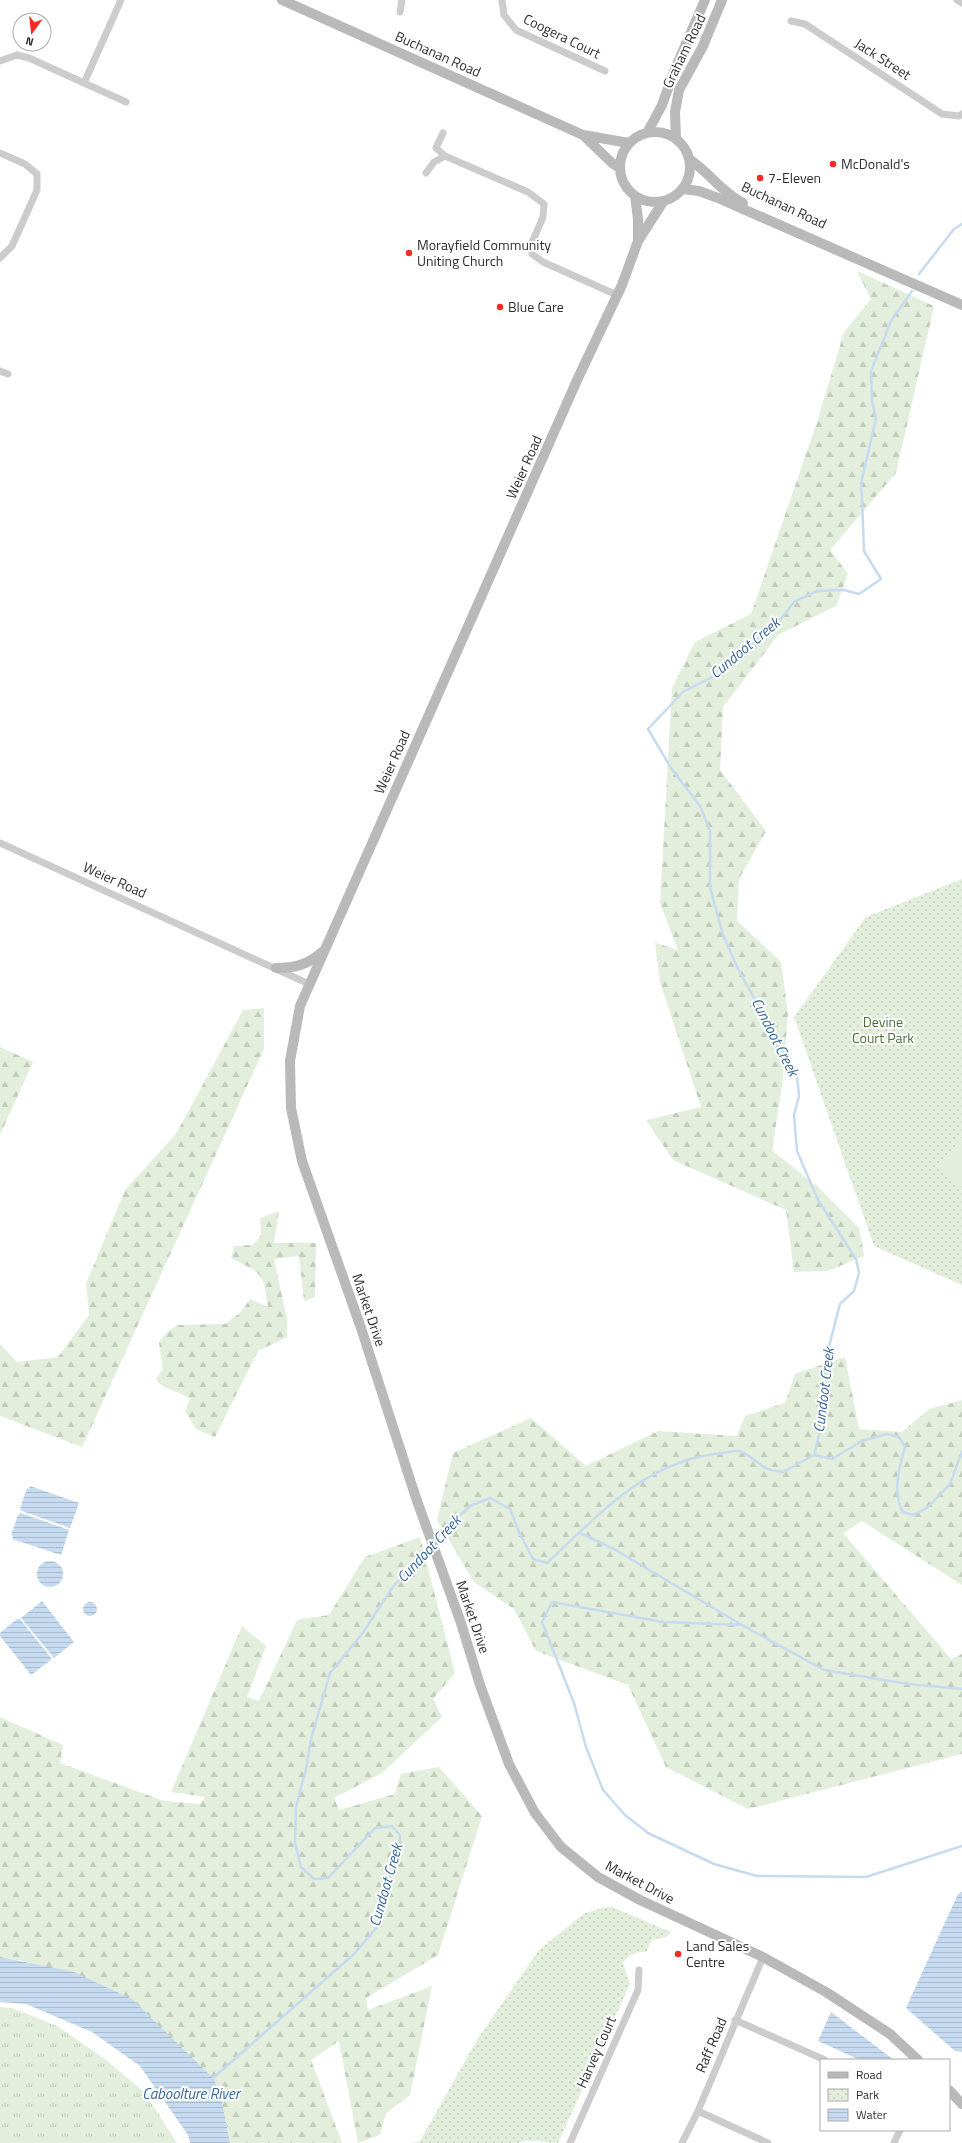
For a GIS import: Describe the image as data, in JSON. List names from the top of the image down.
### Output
{
  "streets": {
    "street": [
      "Coogera Court",
      "Graham Road",
      "Buchanan Road",
      "Jack Street",
      "Weier Road",
      "Market Drive",
      "Raff Road",
      "Harvey Court"
    ]
  },
  "crossings": [
    ["Graham Road", "Buchanan Road"],
    ["Graham Road", "Weier Road"],
    ["Buchanan Road", "Weier Road"],
    ["Weier Road", "Market Drive"],
    ["Market Drive", "Raff Road"]
  ],
  "water": ["Cundoot Creek", "Caboolture River"],
  "parks": ["Devine Court Park"],
  "places": [
    "McDonald's",
    "7-Eleven",
    "Morayfield Community Uniting Church",
    "Blue Care",
    "Land Sales Centre"
  ],
  "legend": ["Road", "Park", "Water"],
  "north": "bottom"
}
